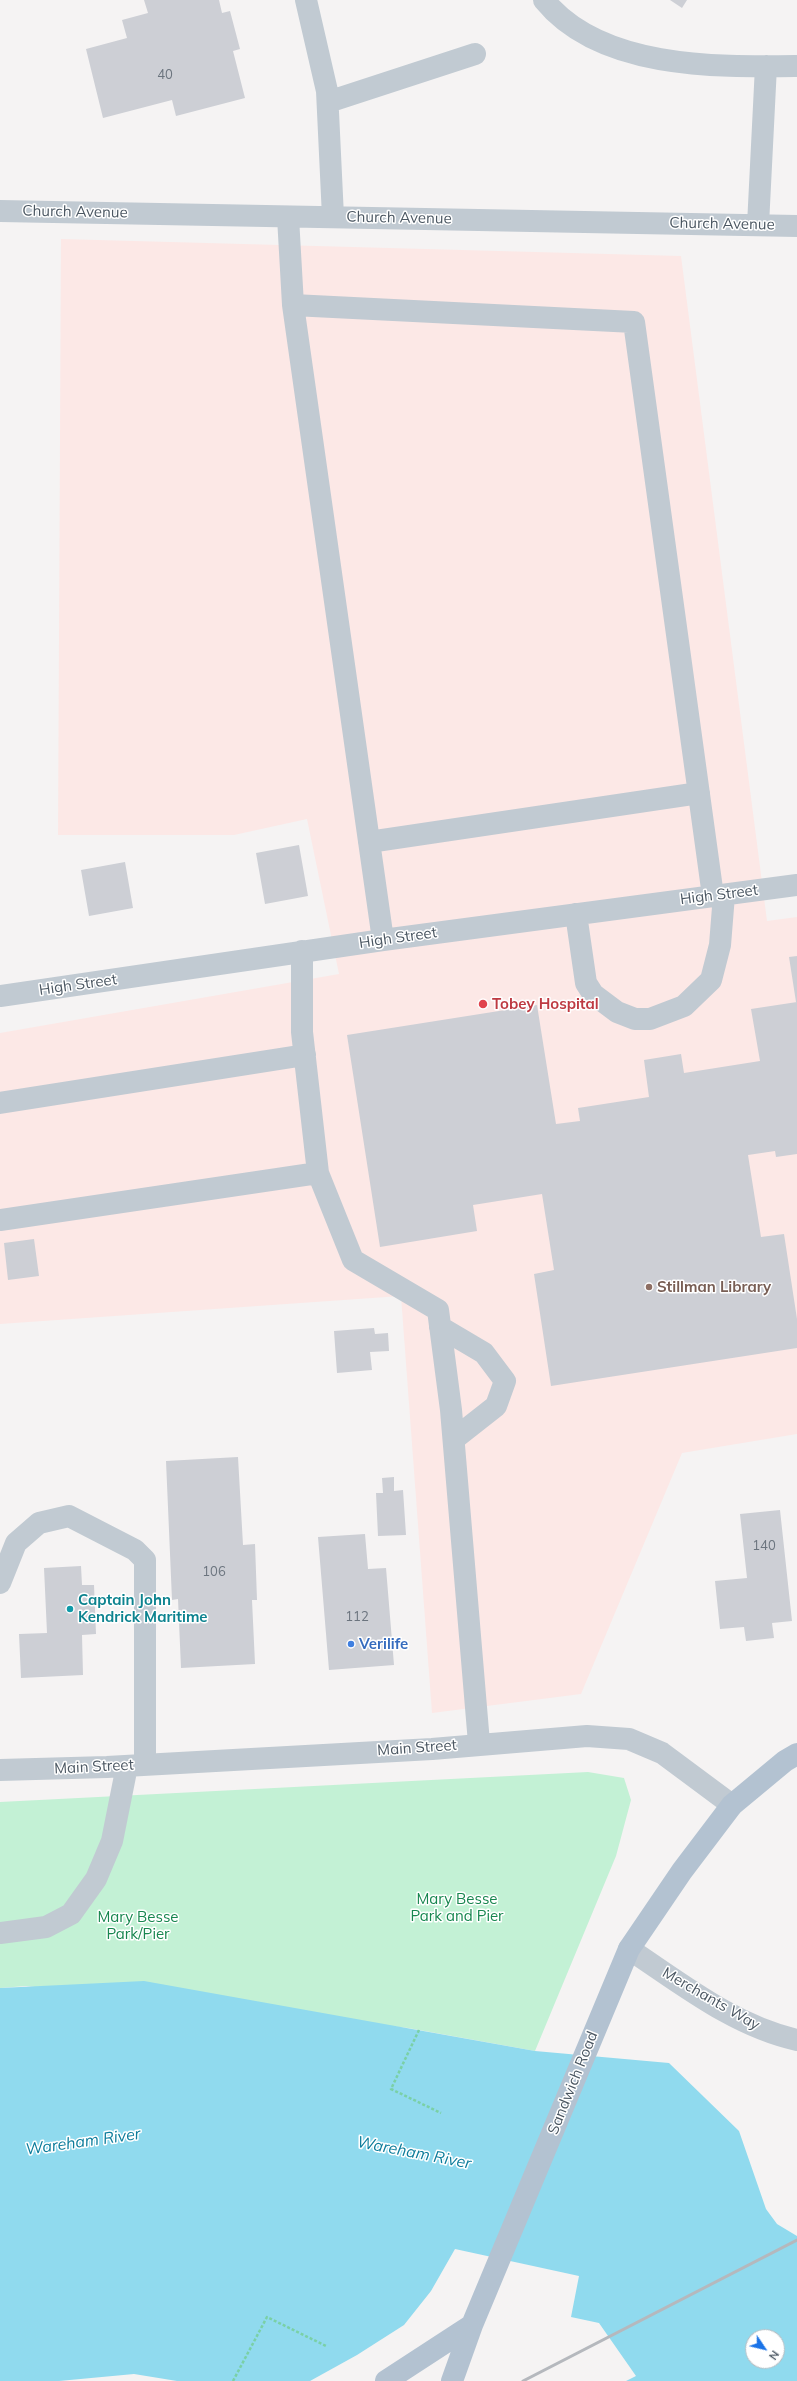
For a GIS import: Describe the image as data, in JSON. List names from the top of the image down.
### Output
{
  "streets": {
    "main road": ["Sandwich Road"],
    "street": [
      "Church Avenue",
      "High Street",
      "Main Street",
      "Merchants Way"
    ]
  },
  "crossings": [
    ["Main Street", "Sandwich Road"],
    ["Merchants Way", "Sandwich Road"]
  ],
  "water": ["Wareham River"],
  "parks": ["Mary Besse Park and Pier", "Mary Besse Park/Pier"],
  "places": [
    "Tobey Hospital",
    "Stillman Library",
    "Captain John Kendrick Maritime",
    "Verilife"
  ],
  "house_numbers": [
    "40",
    "140",
    "106",
    "112"
  ],
  "north": "bottom right"
}
